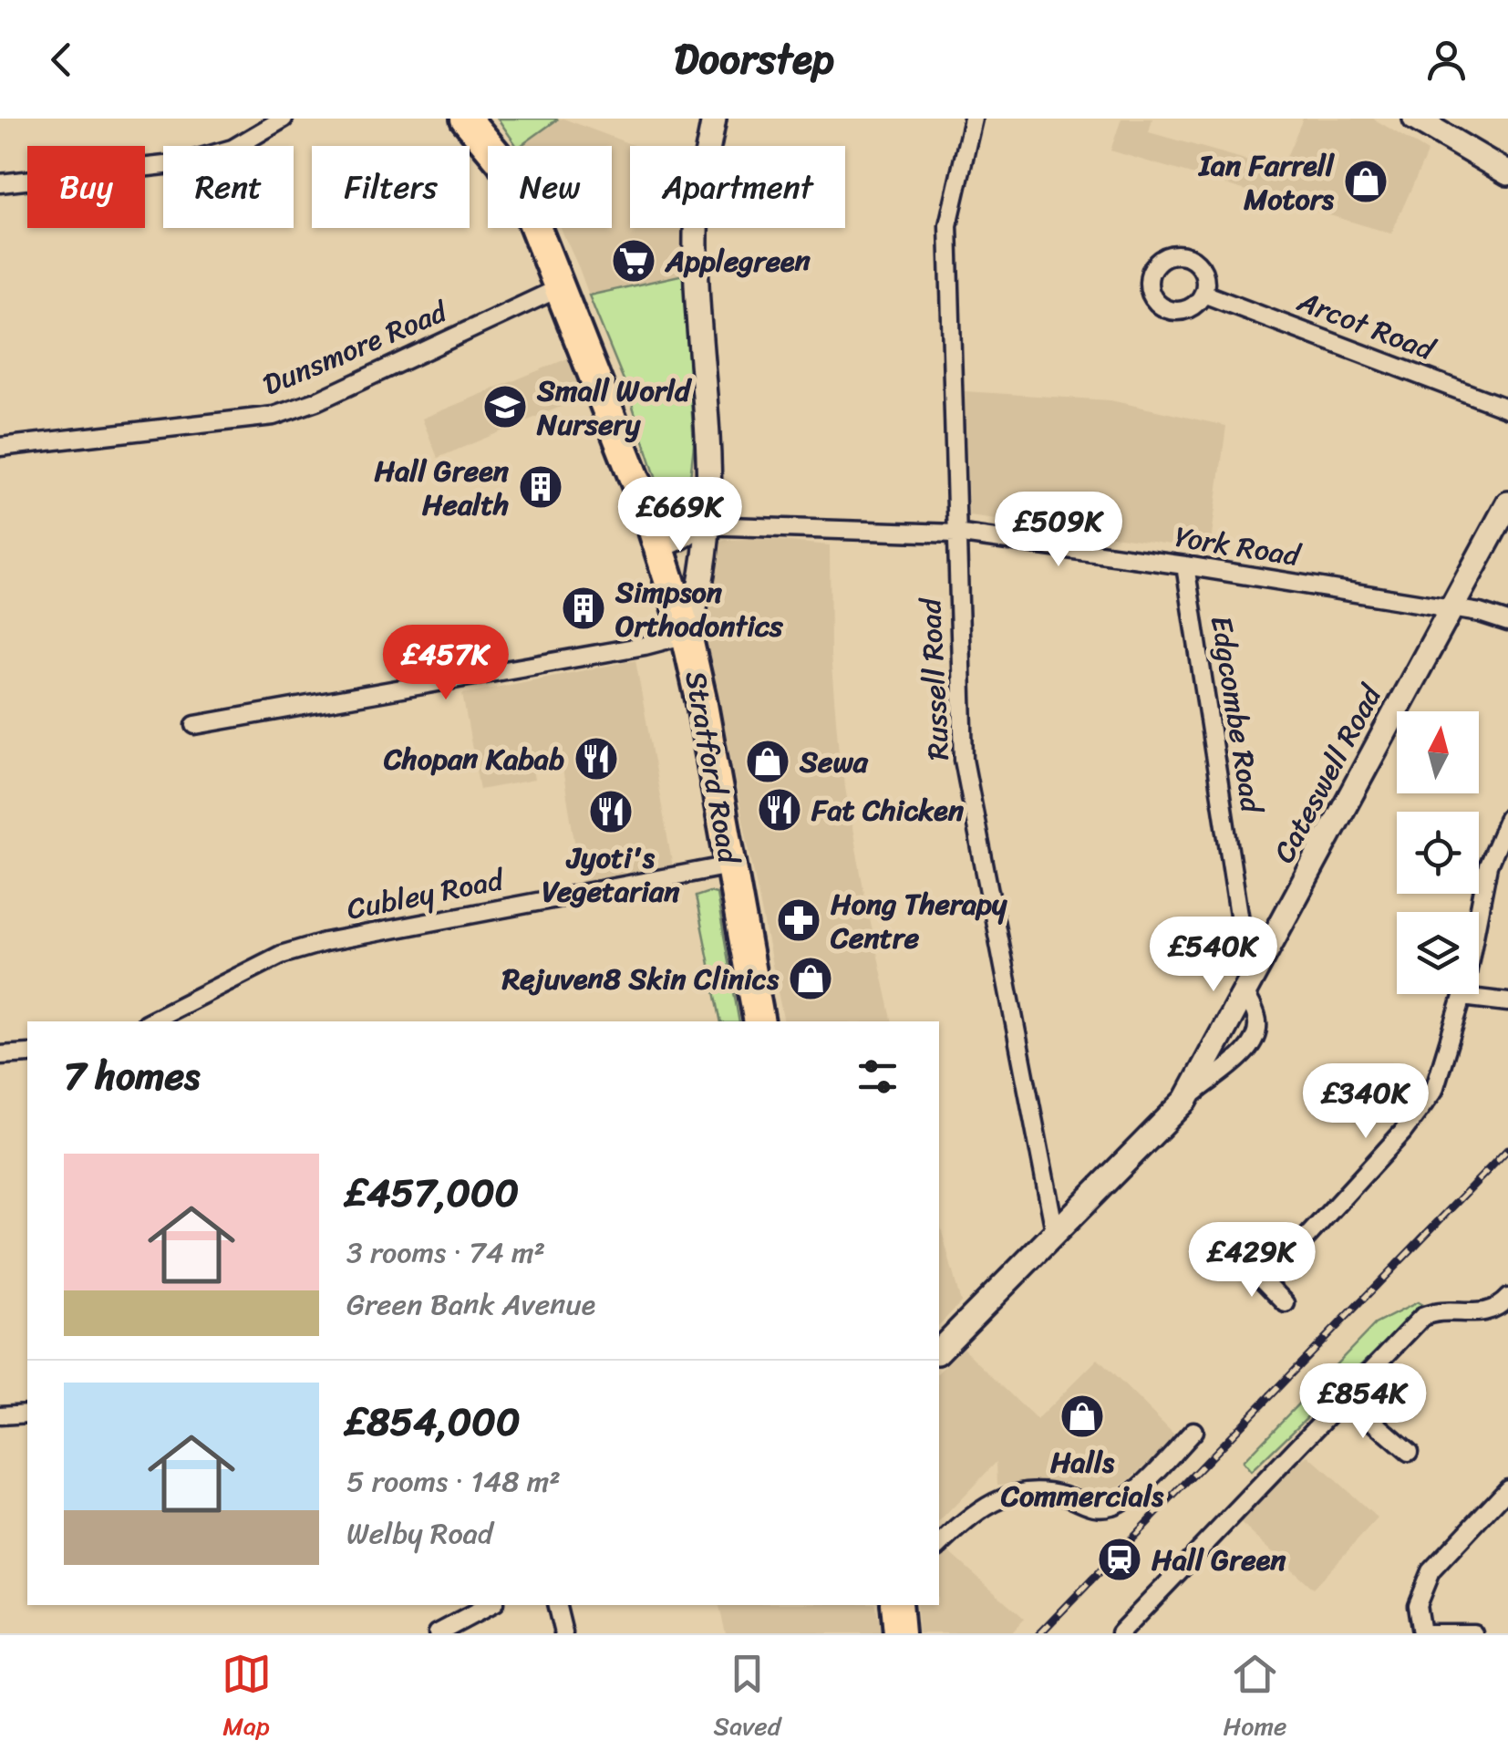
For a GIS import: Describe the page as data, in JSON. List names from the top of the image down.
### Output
{
  "streets": {
    "highway": ["Stratford Road"],
    "street": [
      "Arcot Road",
      "Dunsmore Road",
      "York Road",
      "Russell Road",
      "Edgcombe Road",
      "Cateswell Road",
      "Cubley Road"
    ]
  },
  "crossings": [
    ["Dunsmore Road", "Stratford Road"],
    ["York Road", "Russell Road"],
    ["York Road", "Edgcombe Road"],
    ["York Road", "Cateswell Road"],
    ["Russell Road", "Cateswell Road"],
    ["Edgcombe Road", "Cateswell Road"],
    ["Stratford Road", "Cubley Road"]
  ],
  "places": {
    "shop": [
      "Ian Farrell Motors",
      "Sewa",
      "Rejuven8 Skin Clinics",
      "Halls Commercials"
    ],
    "supermarket": ["Applegreen"],
    "school or university": ["Small World Nursery"],
    "building": ["Hall Green Health", "Simpson Orthodontics"],
    "restaurant": ["Chopan Kabab", "Fat Chicken", "Jyoti's Vegetarian"],
    "pharmacy": ["Hong Therapy Centre"],
    "station": ["Hall Green"]
  },
  "north": "top",
  "page": {
    "header": "Doorstep",
    "chip": [
      "Buy",
      "Rent",
      "Filters",
      "New",
      "Apartment"
    ],
    "price": [
      "£669K",
      "£509K",
      "£457K",
      "£540K",
      "£340K",
      "£429K",
      "£854K"
    ],
    "heading": "7 homes",
    "list": [
      {
        "name": "£457,000",
        "note": "3 rooms · 74 m² · Green Bank Avenue"
      },
      {
        "name": "£854,000",
        "note": "5 rooms · 148 m² · Welby Road"
      }
    ],
    "tabs": ["Map", "Saved", "Home"]
  }
}
